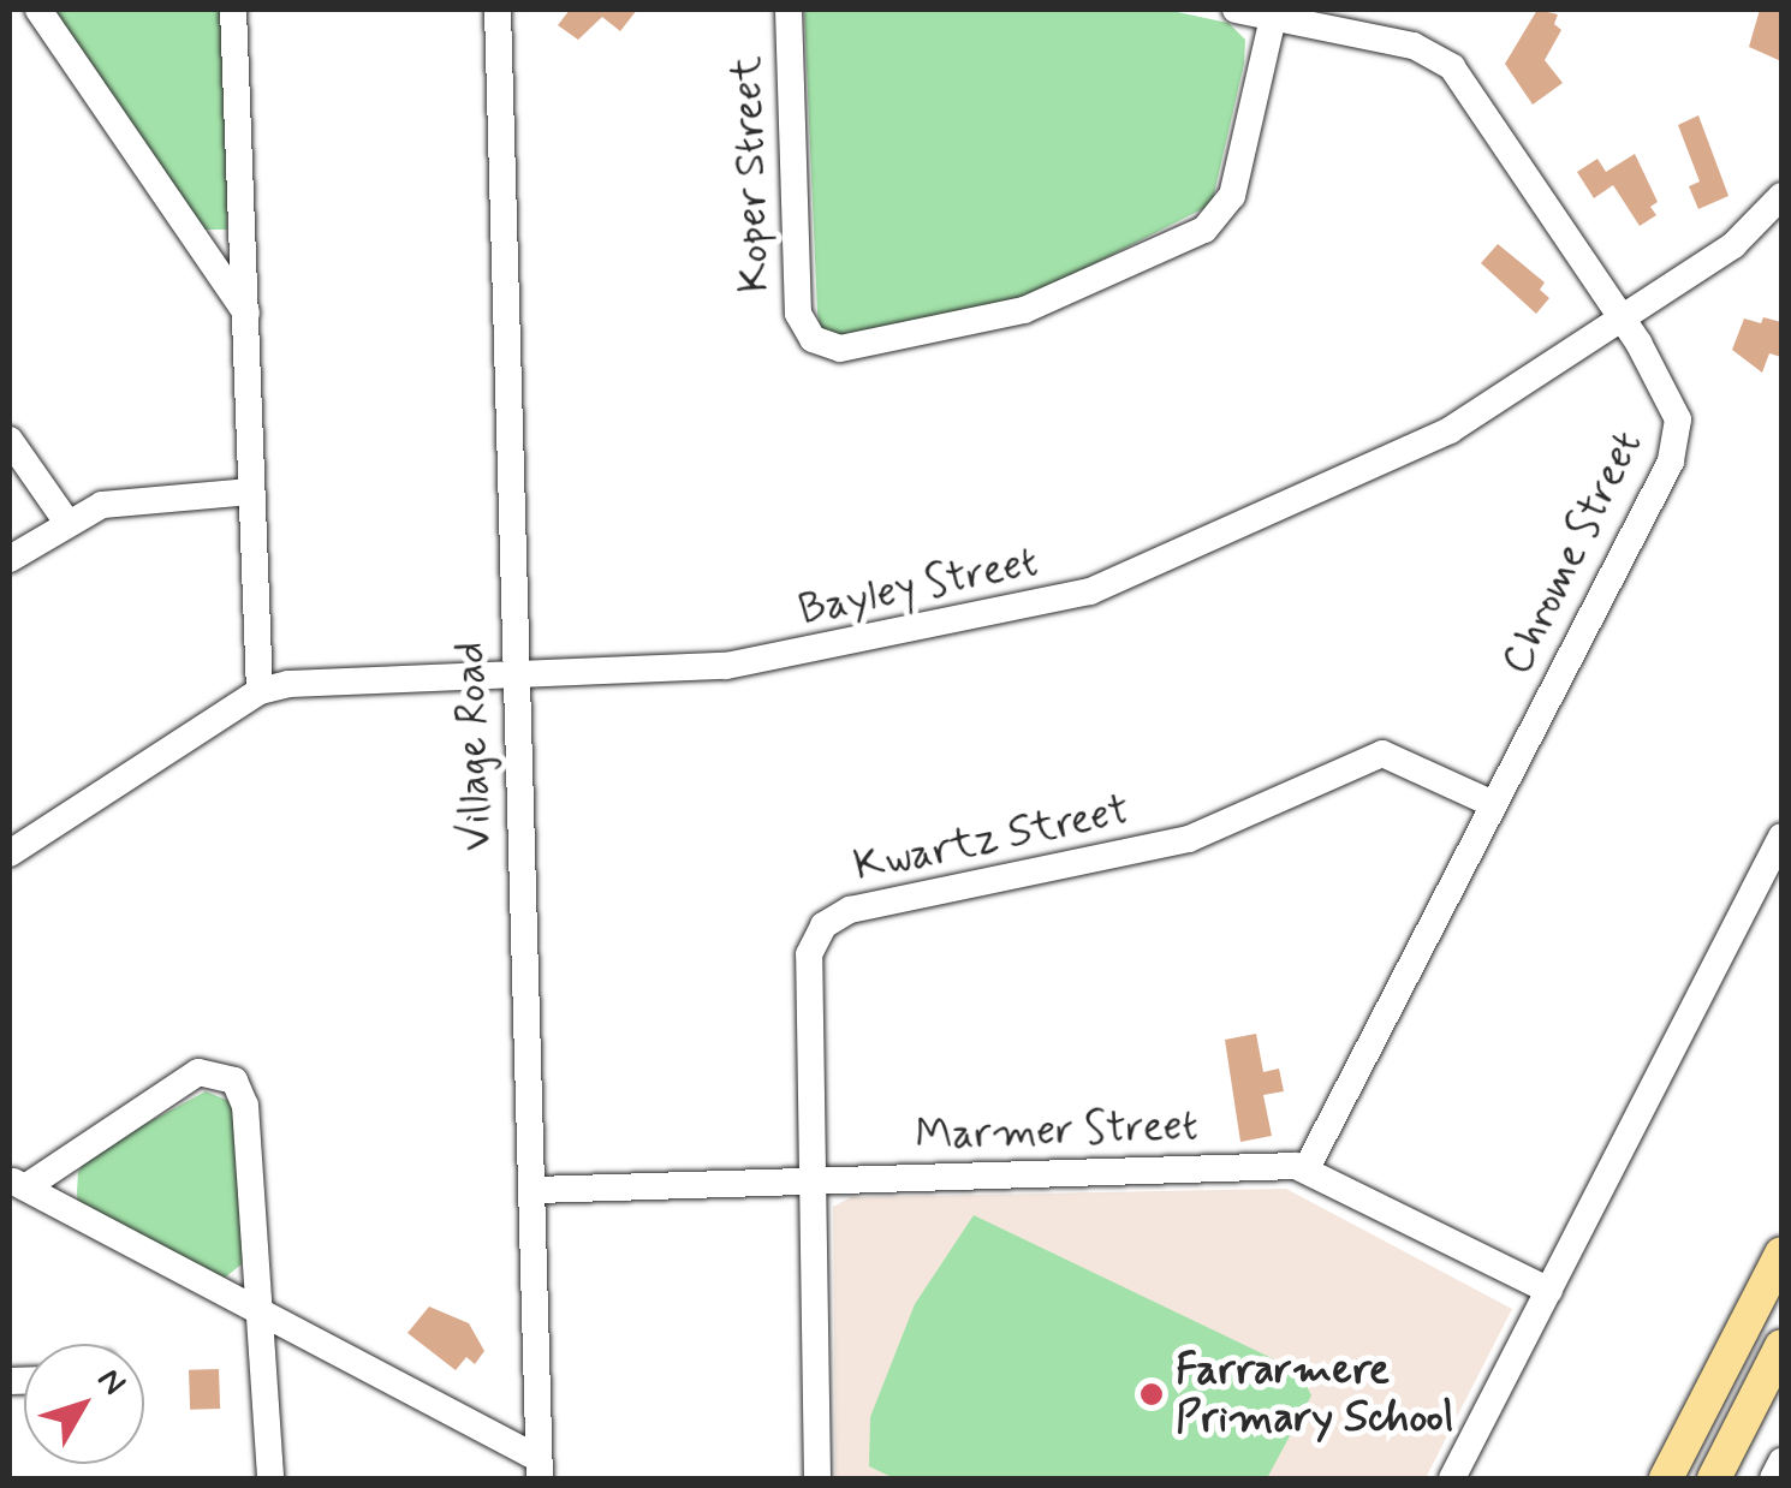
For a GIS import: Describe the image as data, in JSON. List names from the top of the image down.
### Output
{
  "streets": {
    "street": [
      "Koper Street",
      "Chrome Street",
      "Bayley Street",
      "Village Road",
      "Kwartz Street",
      "Marmer Street"
    ]
  },
  "crossings": [
    ["Koper Street", "Chrome Street"],
    ["Chrome Street", "Bayley Street"],
    ["Chrome Street", "Kwartz Street"],
    ["Chrome Street", "Marmer Street"],
    ["Bayley Street", "Village Road"],
    ["Village Road", "Marmer Street"],
    ["Kwartz Street", "Marmer Street"]
  ],
  "places": ["Farrarmere Primary School"],
  "north": "top right"
}
